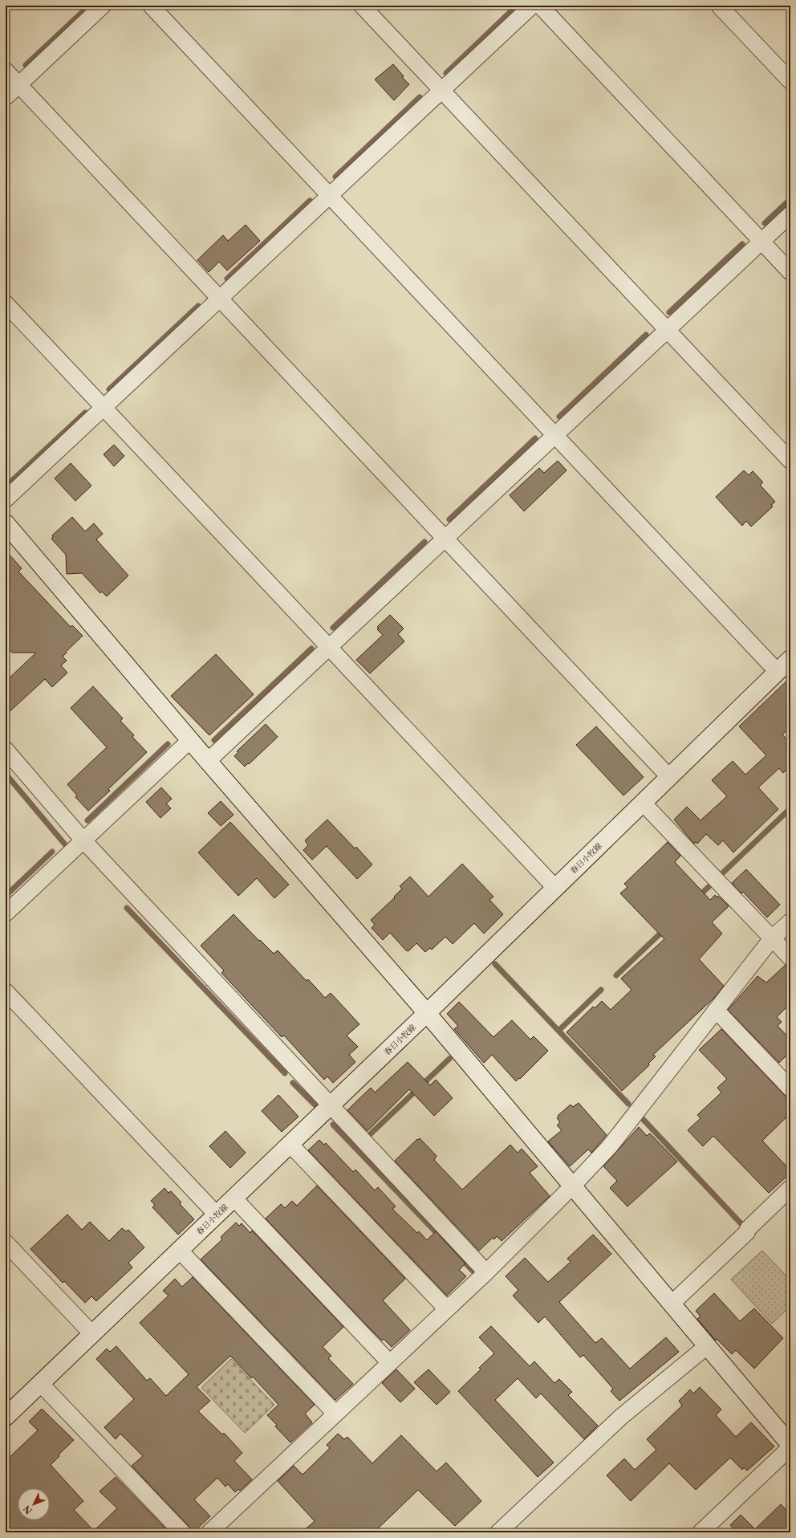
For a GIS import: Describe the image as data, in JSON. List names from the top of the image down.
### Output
{
  "streets": {
    "street": ["春日小牧線"]
  },
  "north": "bottom left"
}
